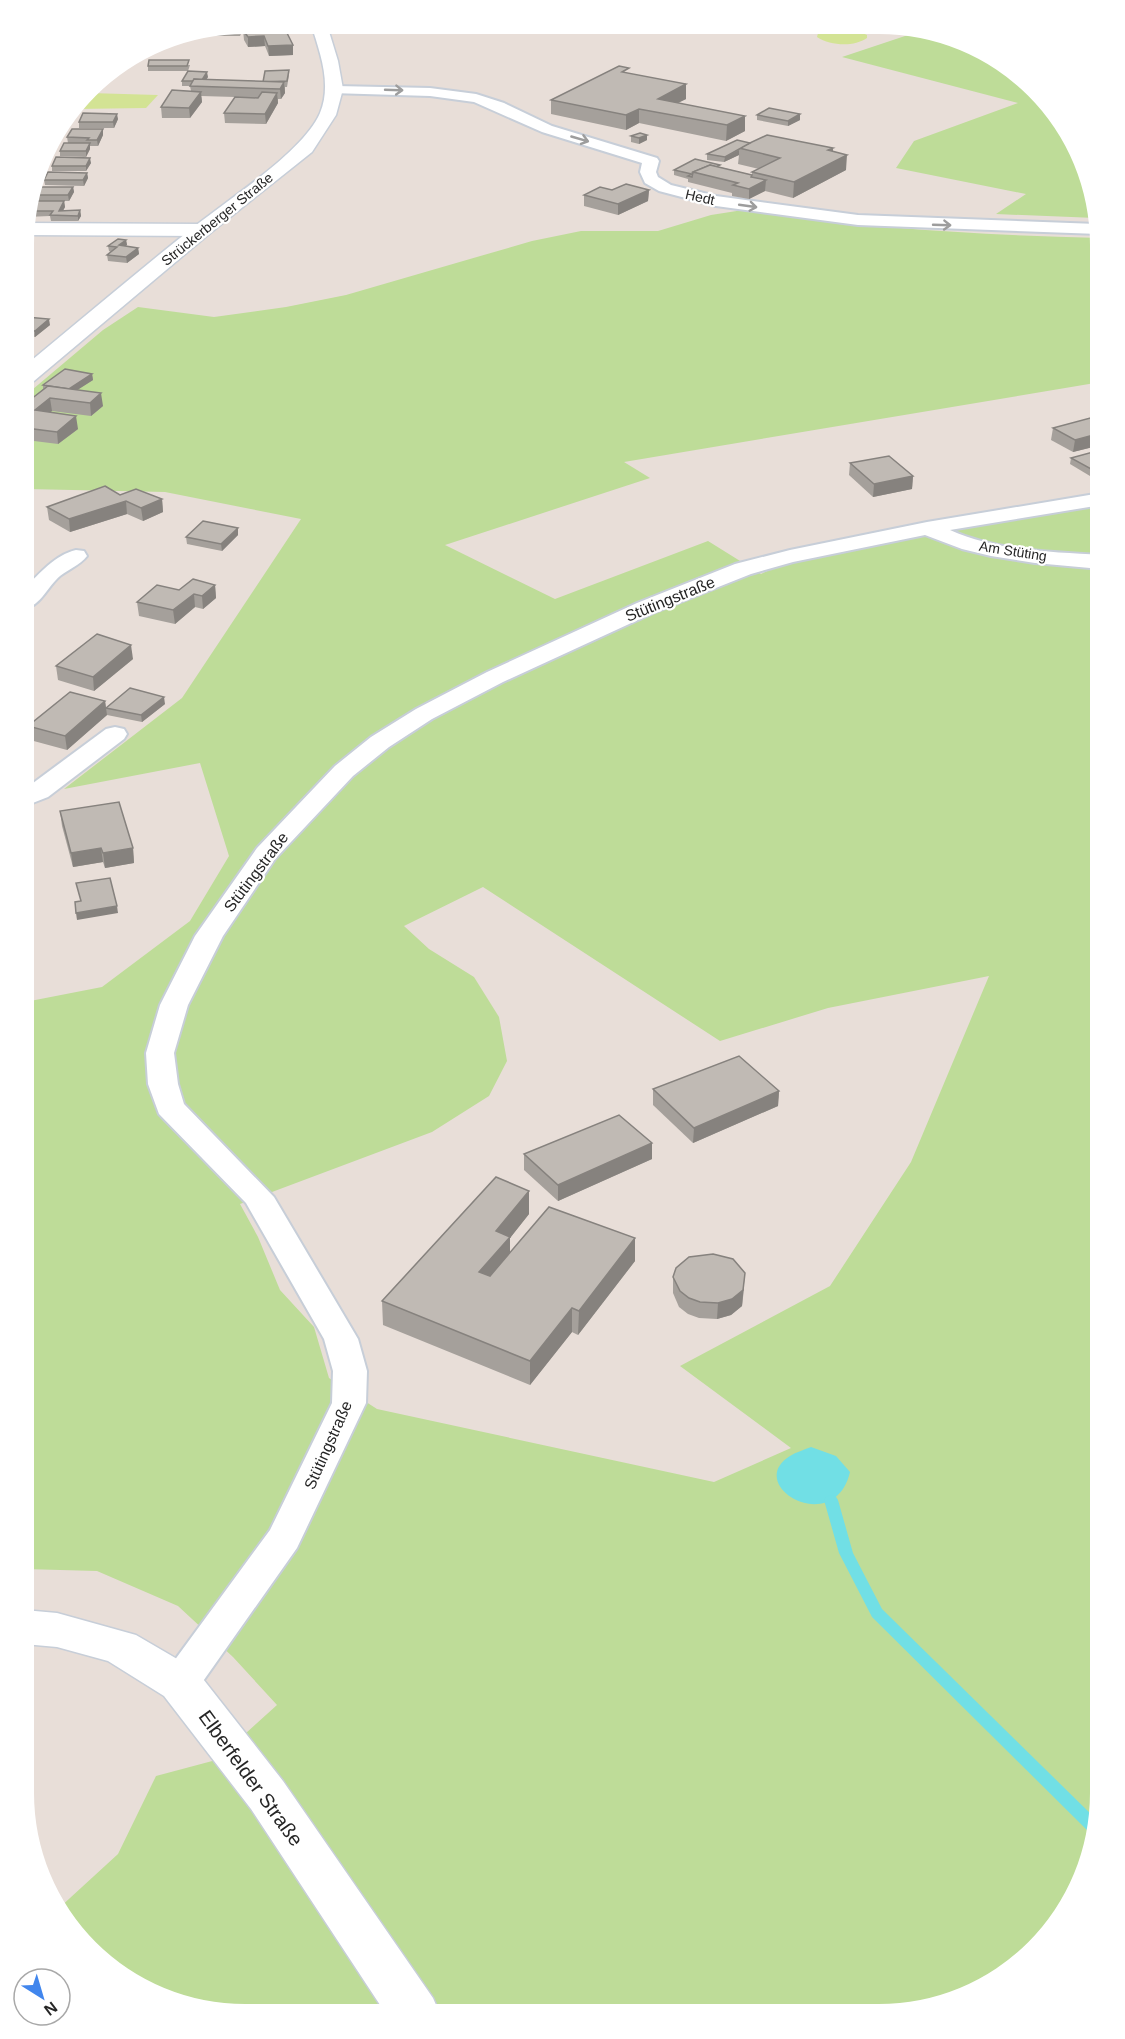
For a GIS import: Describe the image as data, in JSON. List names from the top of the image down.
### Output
{
  "streets": {
    "main road": ["Strückerberger Straße", "Elberfelder Straße"],
    "street": ["Hedt", "Am Stüting", "Stütingstraße"]
  },
  "crossings": [
    ["Hedt", "Strückerberger Straße"],
    ["Am Stüting", "Stütingstraße"],
    ["Stütingstraße", "Elberfelder Straße"]
  ],
  "one_way": ["Hedt"],
  "north": "bottom right"
}
